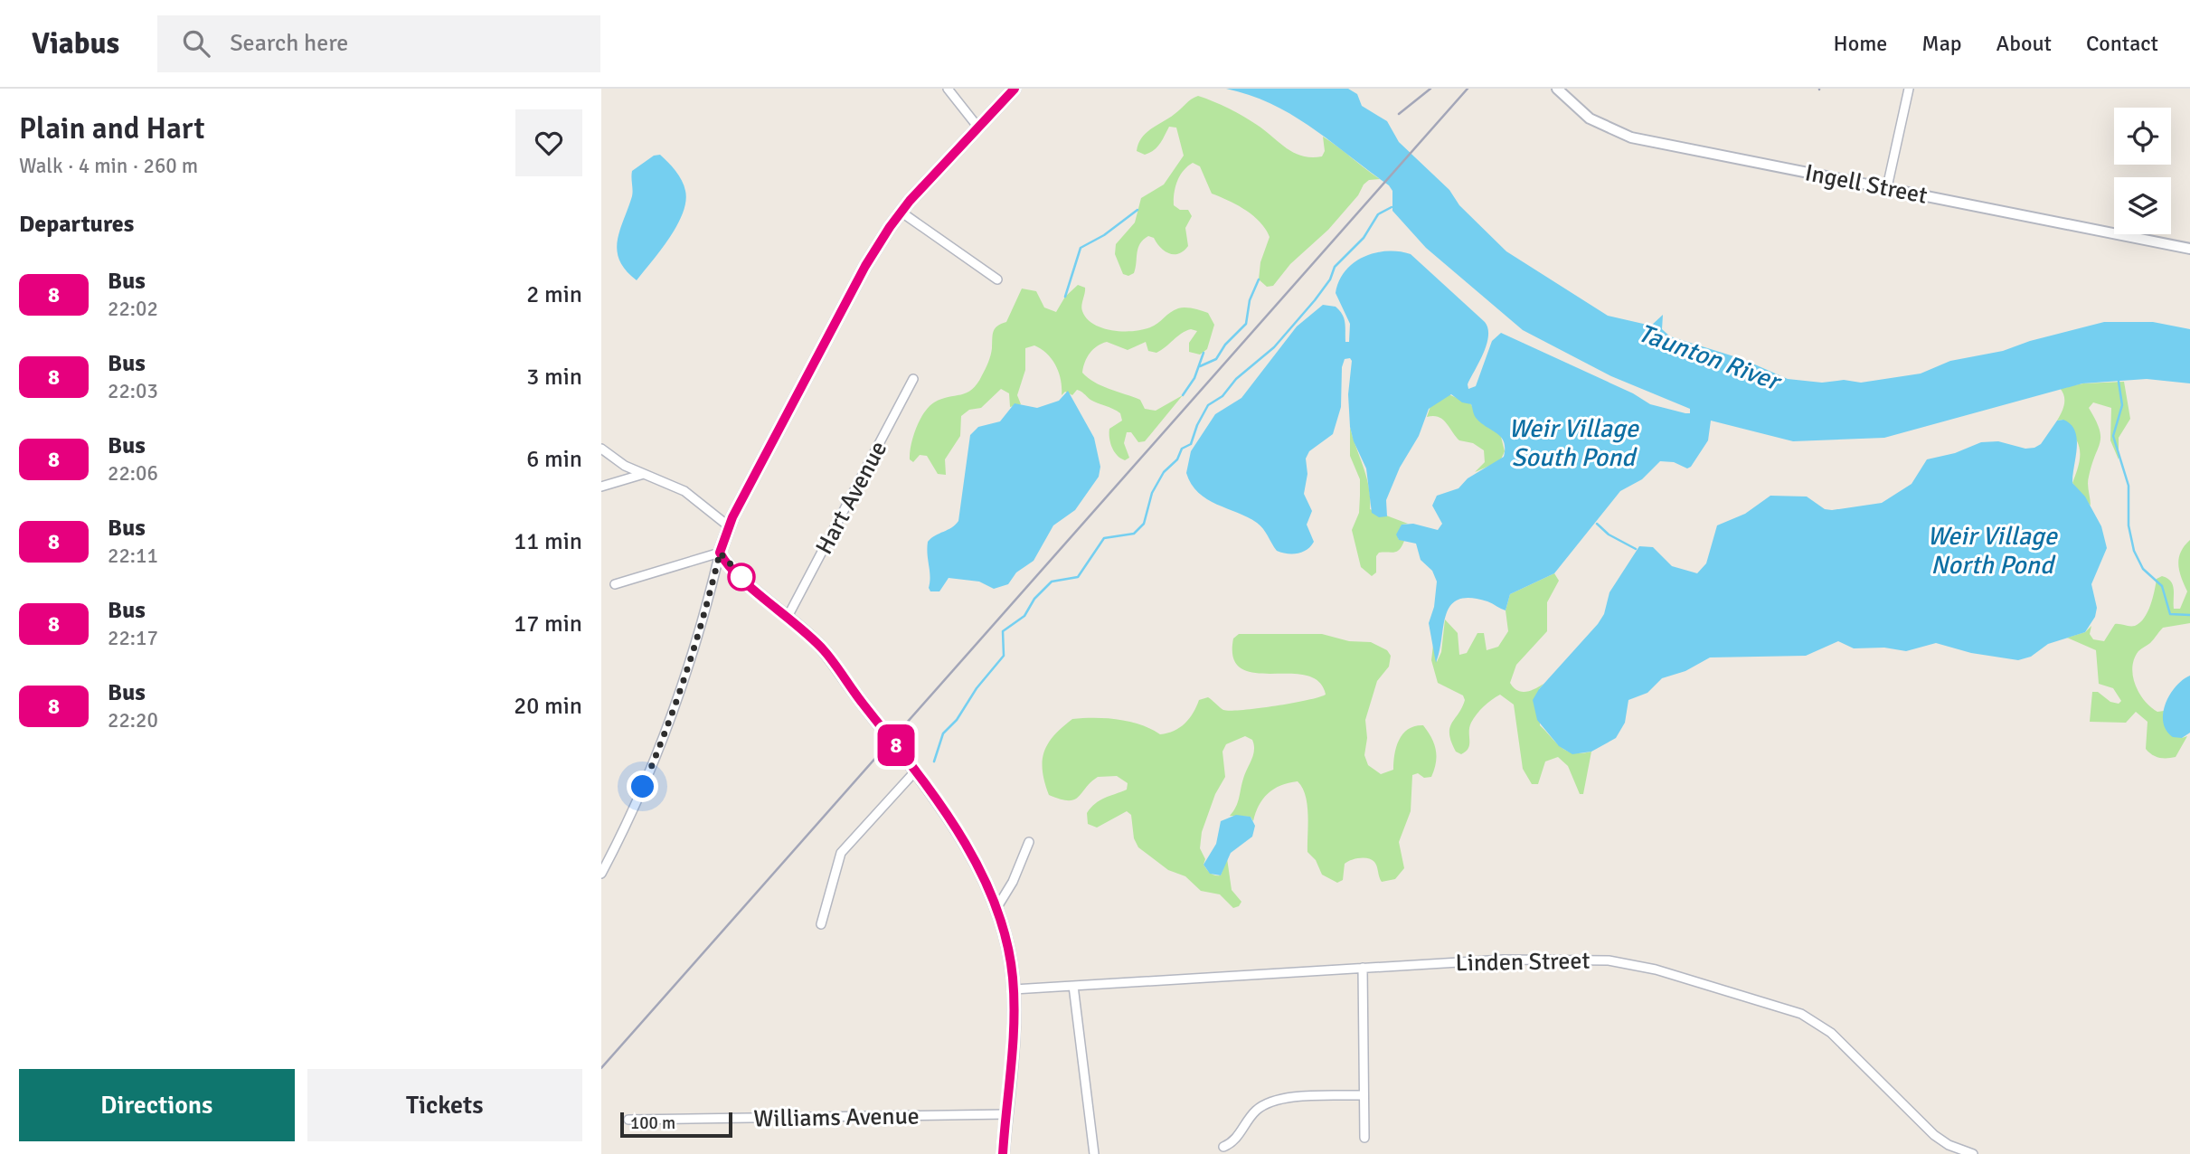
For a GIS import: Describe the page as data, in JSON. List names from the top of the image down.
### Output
{
  "streets": {
    "street": [
      "Ingell Street",
      "Hart Avenue",
      "Linden Street",
      "Williams Avenue"
    ]
  },
  "water": ["Taunton River", "Weir Village South Pond", "Weir Village North Pond"],
  "lines": ["bus line 8"],
  "scale_bar": "100 m",
  "page": {
    "header": "Viabus",
    "search": "Search here",
    "nav": [
      "Home",
      "Map",
      "About",
      "Contact"
    ],
    "heading": [
      ["Plain and Hart", "Walk · 4 min · 260 m"],
      "Departures"
    ],
    "on_map": "8",
    "list": [
      {
        "mark": "8",
        "name": "Bus",
        "note": "22:02",
        "value": "2 min"
      },
      {
        "mark": "8",
        "name": "Bus",
        "note": "22:03",
        "value": "3 min"
      },
      {
        "mark": "8",
        "name": "Bus",
        "note": "22:06",
        "value": "6 min"
      },
      {
        "mark": "8",
        "name": "Bus",
        "note": "22:11",
        "value": "11 min"
      },
      {
        "mark": "8",
        "name": "Bus",
        "note": "22:17",
        "value": "17 min"
      },
      {
        "mark": "8",
        "name": "Bus",
        "note": "22:20",
        "value": "20 min"
      }
    ],
    "buttons": ["Directions", "Tickets"],
    "scale": "100 m"
  }
}
